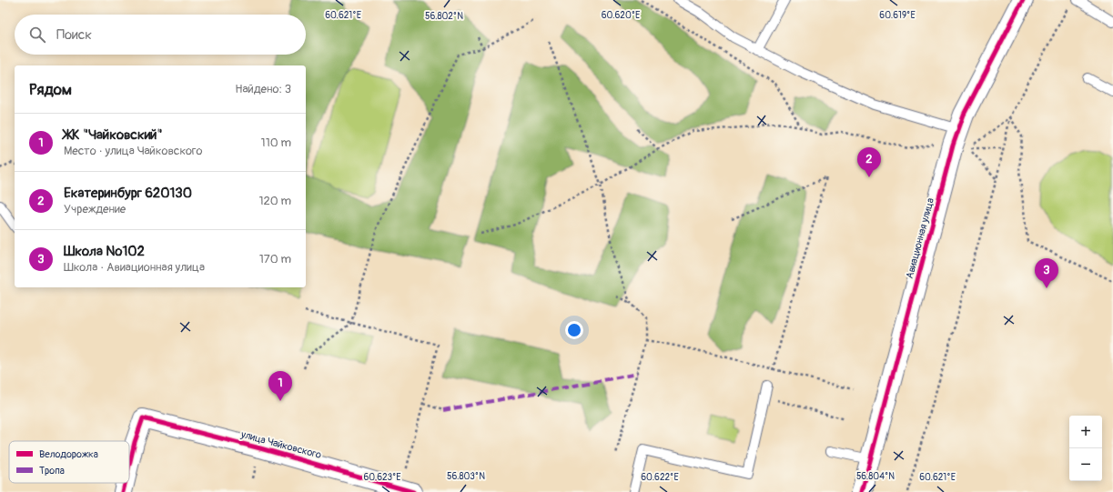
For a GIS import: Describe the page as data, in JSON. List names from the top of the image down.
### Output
{
  "streets": {
    "street": ["Авиационная улица", "улица Чайковского"]
  },
  "legend": ["Велодорожка", "Тропа"],
  "page": {
    "search": "Поиск",
    "heading": ["Рядом", "Найдено: 3"],
    "list": [
      {
        "mark": "1",
        "name": "ЖК \"Чайковский\"",
        "note": "Место · улица Чайковского",
        "value": "110 m"
      },
      {
        "mark": "2",
        "name": "Екатеринбург 620130",
        "note": "Учреждение",
        "value": "120 m"
      },
      {
        "mark": "3",
        "name": "Школа №102",
        "note": "Школа · Авиационная улица",
        "value": "170 m"
      }
    ],
    "pins": ["2", "3", "1"],
    "map_buttons": ["+", "−"]
  },
  "coordinates": [
    "60.621°E",
    "60.620°E",
    "60.619°E",
    "56.802°N",
    "56.803°N",
    "56.804°N",
    "60.623°E",
    "60.622°E"
  ]
}
